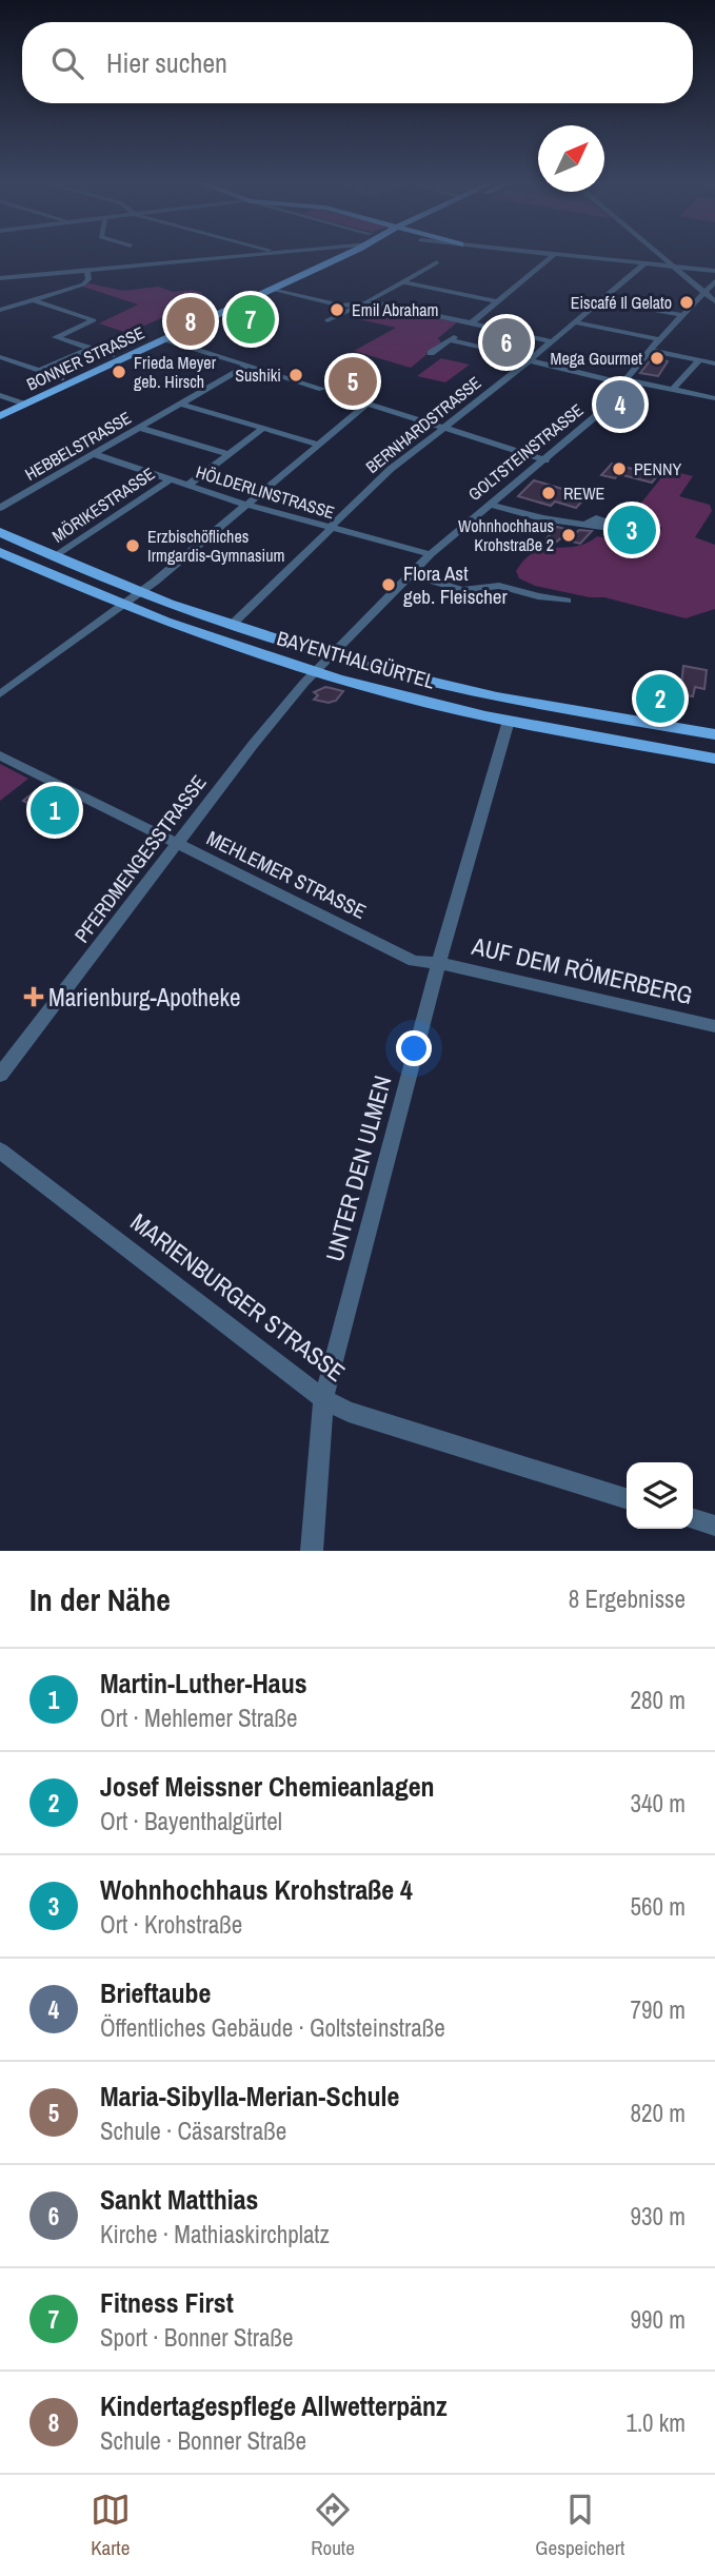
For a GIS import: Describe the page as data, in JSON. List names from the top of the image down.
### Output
{
  "streets": {
    "main road": ["BONNER STRASSE", "BAYENTHALGÜRTEL"],
    "street": [
      "BERNHARDSTRASSE",
      "HEBBELSTRASSE",
      "GOLTSTEINSTRASSE",
      "HÖLDERLINSTRASSE",
      "MÖRIKESTRASSE",
      "PFERDMENGESSTRASSE",
      "MEHLEMER STRASSE",
      "AUF DEM RÖMERBERG",
      "UNTER DEN ULMEN",
      "MARIENBURGER STRASSE"
    ]
  },
  "crossings": [
    ["BERNHARDSTRASSE", "HÖLDERLINSTRASSE"],
    ["BERNHARDSTRASSE", "BAYENTHALGÜRTEL"],
    ["HEBBELSTRASSE", "HÖLDERLINSTRASSE"],
    ["GOLTSTEINSTRASSE", "HÖLDERLINSTRASSE"],
    ["GOLTSTEINSTRASSE", "BAYENTHALGÜRTEL"],
    ["GOLTSTEINSTRASSE", "PFERDMENGESSTRASSE"],
    ["HÖLDERLINSTRASSE", "MÖRIKESTRASSE"],
    ["MÖRIKESTRASSE", "BAYENTHALGÜRTEL"],
    ["BAYENTHALGÜRTEL", "PFERDMENGESSTRASSE"],
    ["BAYENTHALGÜRTEL", "UNTER DEN ULMEN"],
    ["PFERDMENGESSTRASSE", "MEHLEMER STRASSE"],
    ["MEHLEMER STRASSE", "AUF DEM RÖMERBERG"],
    ["MEHLEMER STRASSE", "UNTER DEN ULMEN"],
    ["AUF DEM RÖMERBERG", "UNTER DEN ULMEN"],
    ["UNTER DEN ULMEN", "MARIENBURGER STRASSE"]
  ],
  "places": {
    "other": [
      "Eiscafé Il Gelato",
      "Emil Abraham",
      "Mega Gourmet",
      "Frieda Meyer geb. Hirsch",
      "Sushiki",
      "PENNY",
      "REWE",
      "Wohnhochhaus Krohstraße 2",
      "Erzbischöfliches Irmgardis-Gymnasium",
      "Flora Ast geb. Fleischer"
    ],
    "health": ["Marienburg-Apotheke"]
  },
  "north": "top right",
  "page": {
    "search": "Hier suchen",
    "pins": [
      "7",
      "8",
      "6",
      "5",
      "4",
      "3",
      "2",
      "1"
    ],
    "heading": ["In der Nähe", "8 Ergebnisse"],
    "list": [
      {
        "mark": "1",
        "name": "Martin-Luther-Haus",
        "note": "Ort · Mehlemer Straße",
        "value": "280 m"
      },
      {
        "mark": "2",
        "name": "Josef Meissner Chemieanlagen",
        "note": "Ort · Bayenthalgürtel",
        "value": "340 m"
      },
      {
        "mark": "3",
        "name": "Wohnhochhaus Krohstraße 4",
        "note": "Ort · Krohstraße",
        "value": "560 m"
      },
      {
        "mark": "4",
        "name": "Brieftaube",
        "note": "Öffentliches Gebäude · Goltsteinstraße",
        "value": "790 m"
      },
      {
        "mark": "5",
        "name": "Maria-Sibylla-Merian-Schule",
        "note": "Schule · Cäsarstraße",
        "value": "820 m"
      },
      {
        "mark": "6",
        "name": "Sankt Matthias",
        "note": "Kirche · Mathiaskirchplatz",
        "value": "930 m"
      },
      {
        "mark": "7",
        "name": "Fitness First",
        "note": "Sport · Bonner Straße",
        "value": "990 m"
      },
      {
        "mark": "8",
        "name": "Kindertagespflege Allwetterpänz",
        "note": "Schule · Bonner Straße",
        "value": "1.0 km"
      }
    ],
    "nav": ["Karte", "Route", "Gespeichert"]
  }
}
